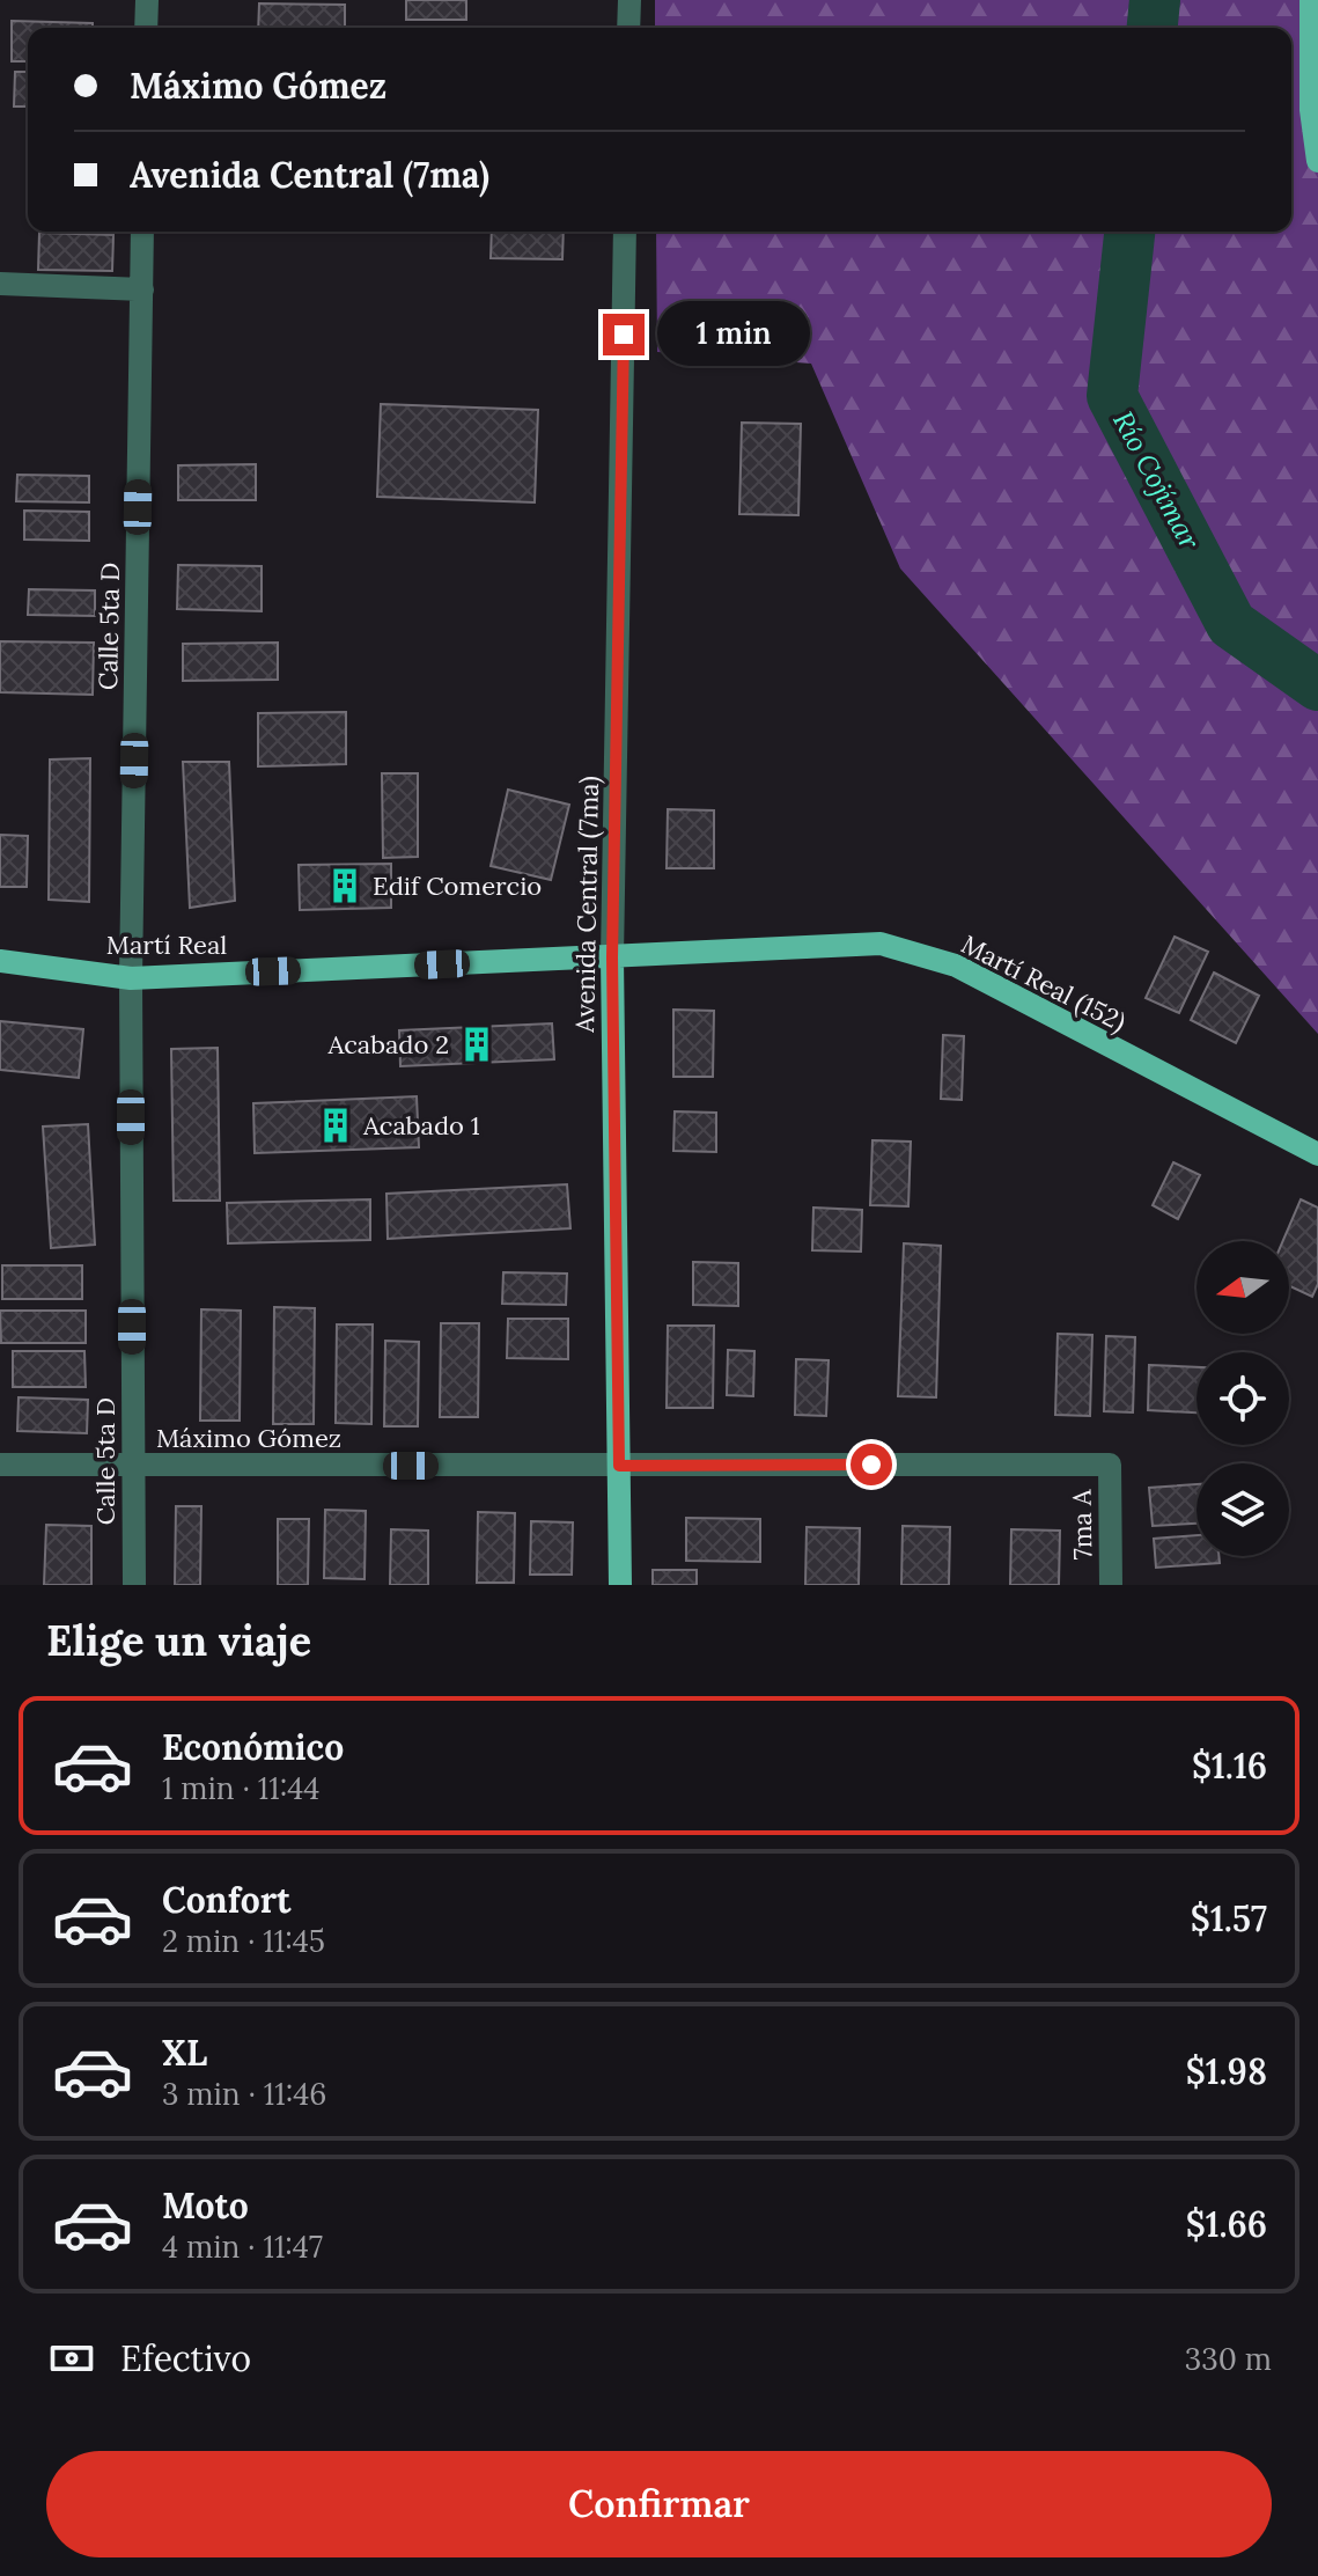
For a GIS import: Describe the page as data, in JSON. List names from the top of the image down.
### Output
{
  "streets": {
    "main road": ["Avenida Central (7ma)", "Martí Real", "Martí Real (152)"],
    "street": ["Calle 5ta D", "Máximo Gómez", "7ma A"]
  },
  "crossings": [
    ["Calle 5ta D", "Martí Real"],
    ["Calle 5ta D", "Máximo Gómez"],
    ["Avenida Central (7ma)", "Martí Real"],
    ["Avenida Central (7ma)", "Martí Real (152)"],
    ["Avenida Central (7ma)", "Máximo Gómez"],
    ["Martí Real", "Martí Real (152)"],
    ["Máximo Gómez", "7ma A"]
  ],
  "water": ["Río Cojímar"],
  "places": {
    "building": ["Edif Comercio", "Acabado 2", "Acabado 1"]
  },
  "north": "left",
  "page": {
    "banner": ["Máximo Gómez", "Avenida Central (7ma)"],
    "bubble": "1 min",
    "heading": "Elige un viaje",
    "list": [
      {
        "name": "Económico",
        "note": "1 min · 11:44",
        "value": "$1.16"
      },
      {
        "name": "Confort",
        "note": "2 min · 11:45",
        "value": "$1.57"
      },
      {
        "name": "XL",
        "note": "3 min · 11:46",
        "value": "$1.98"
      },
      {
        "name": "Moto",
        "note": "4 min · 11:47",
        "value": "$1.66"
      }
    ],
    "pay": ["Efectivo", "330 m"],
    "buttons": "Confirmar"
  }
}
